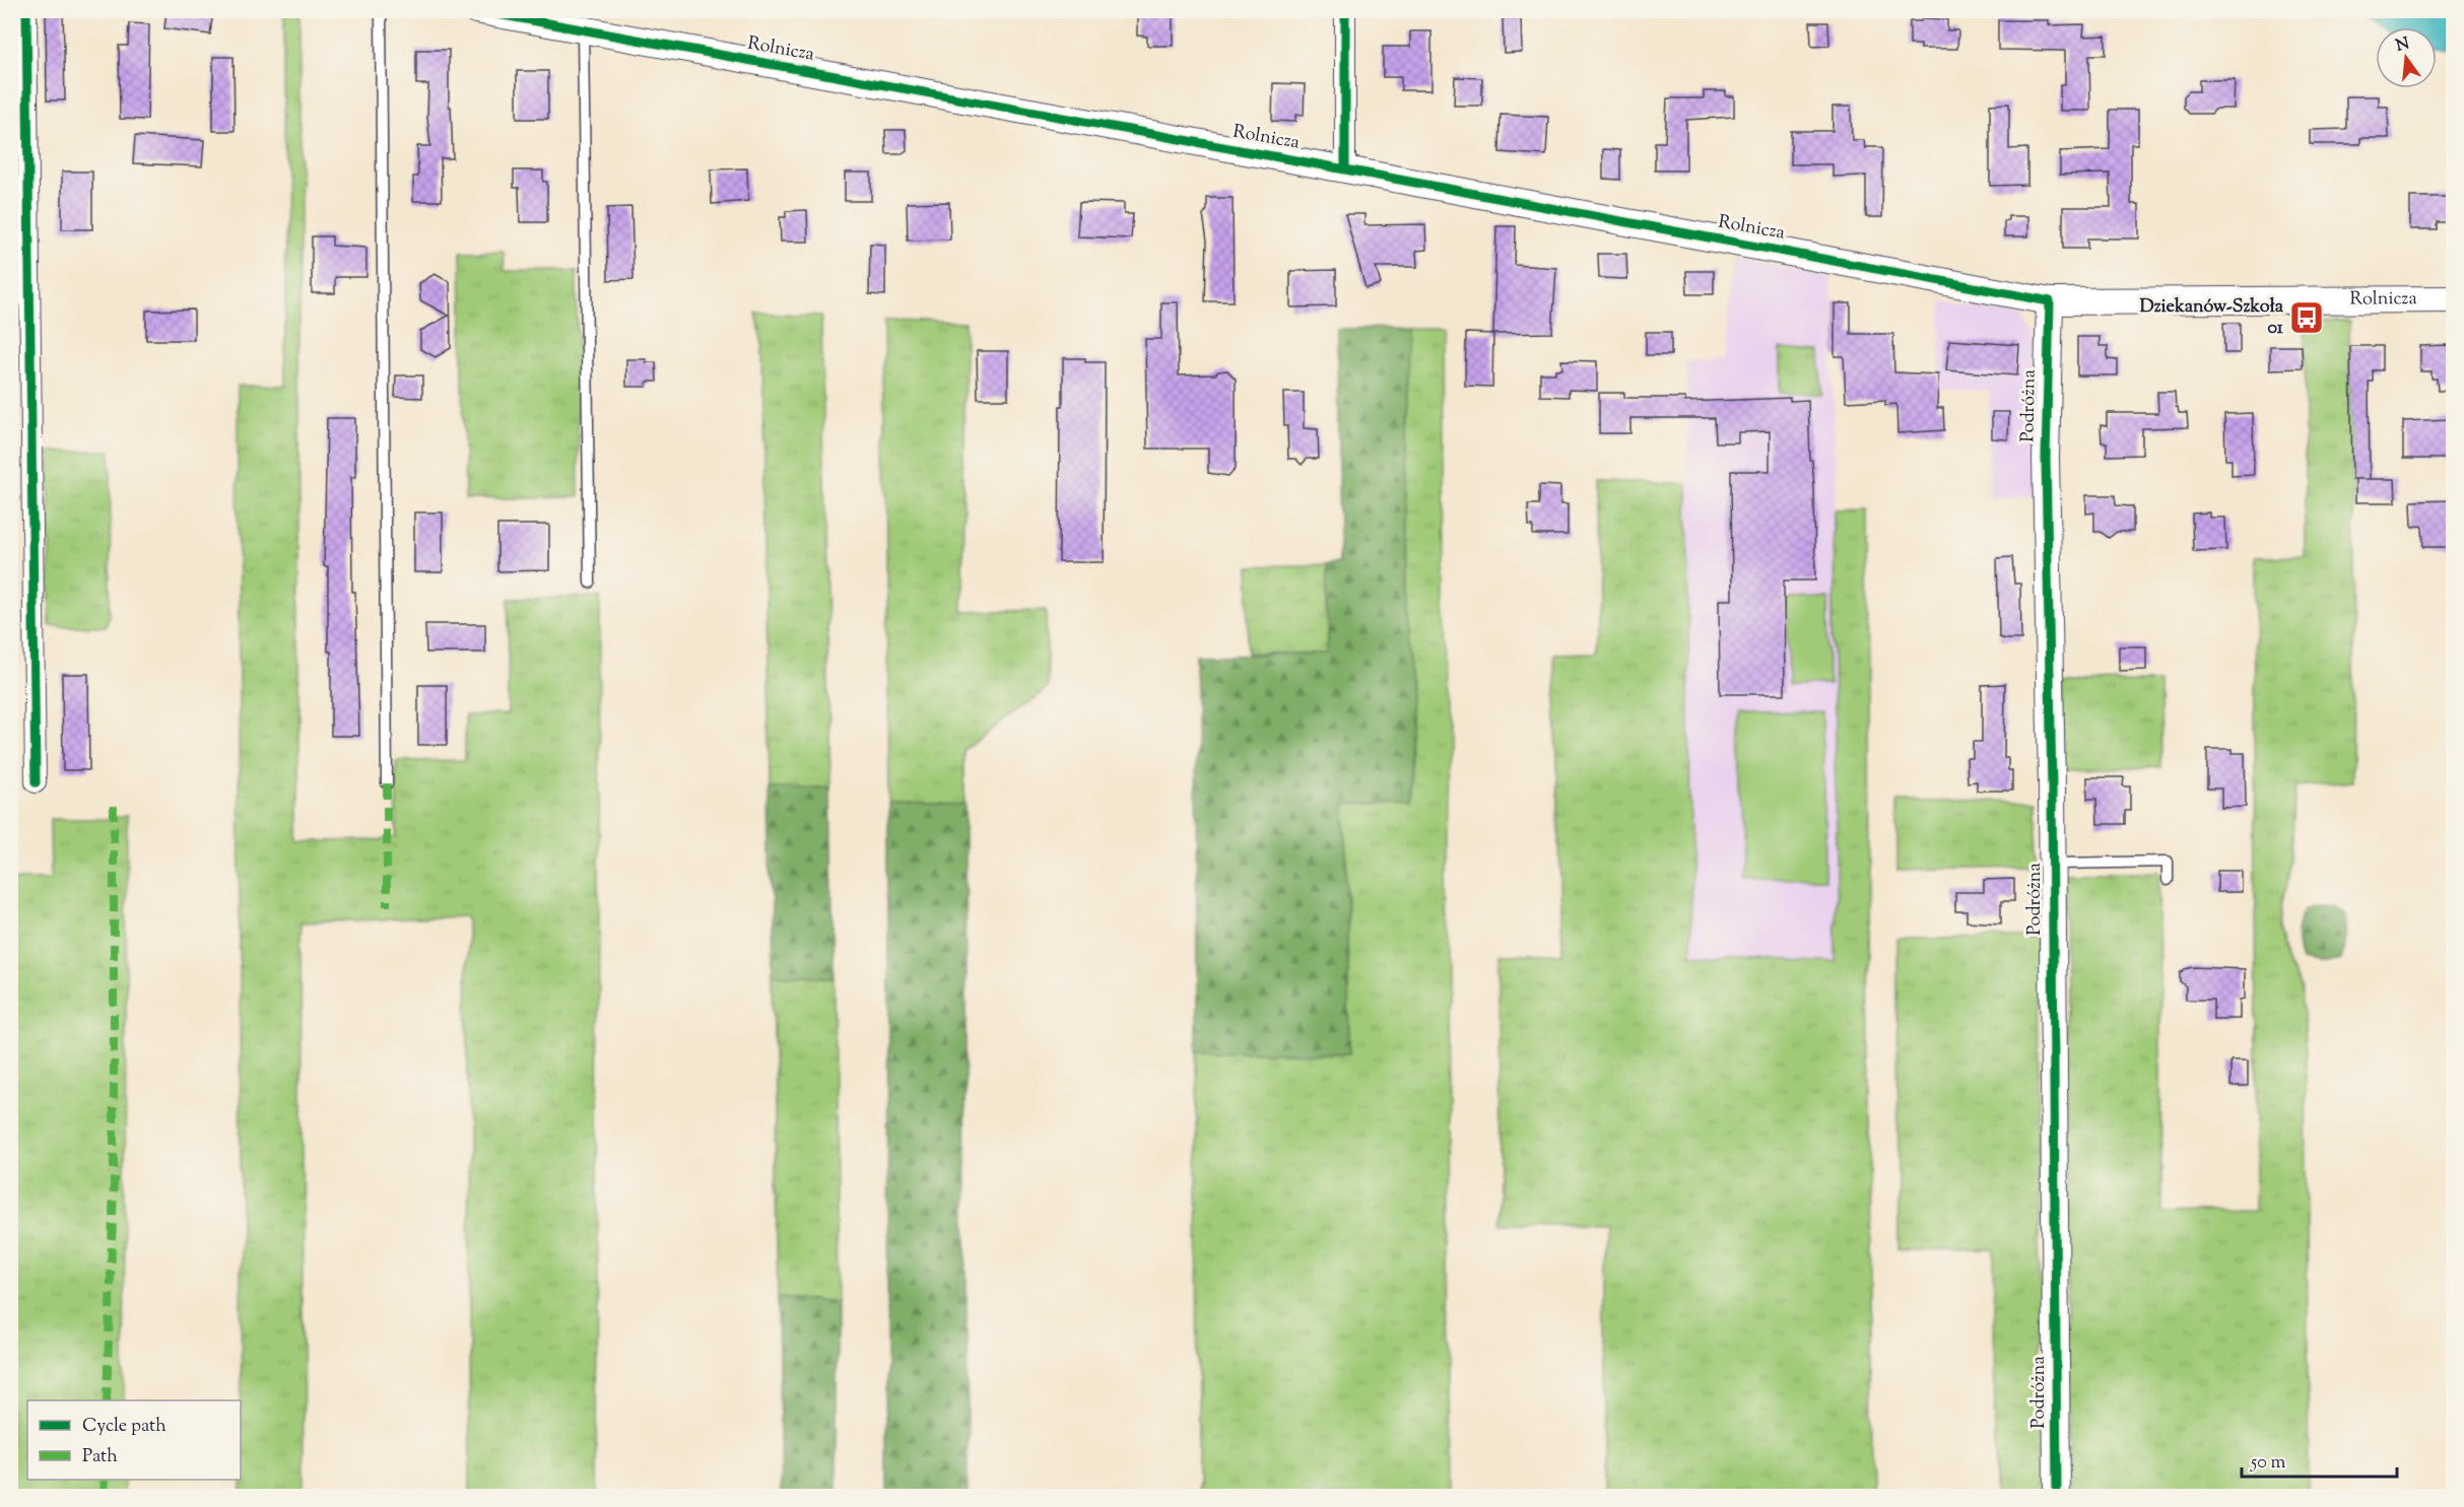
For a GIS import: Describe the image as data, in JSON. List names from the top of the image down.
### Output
{
  "streets": {
    "street": ["Rolnicza", "Podróżna"]
  },
  "crossings": [
    ["Rolnicza", "Podróżna"]
  ],
  "places": {
    "bus stop": ["Dziekanów-Szkoła 01"]
  },
  "legend": ["Cycle path", "Path"],
  "scale_bar": "50 m",
  "north": "top"
}
